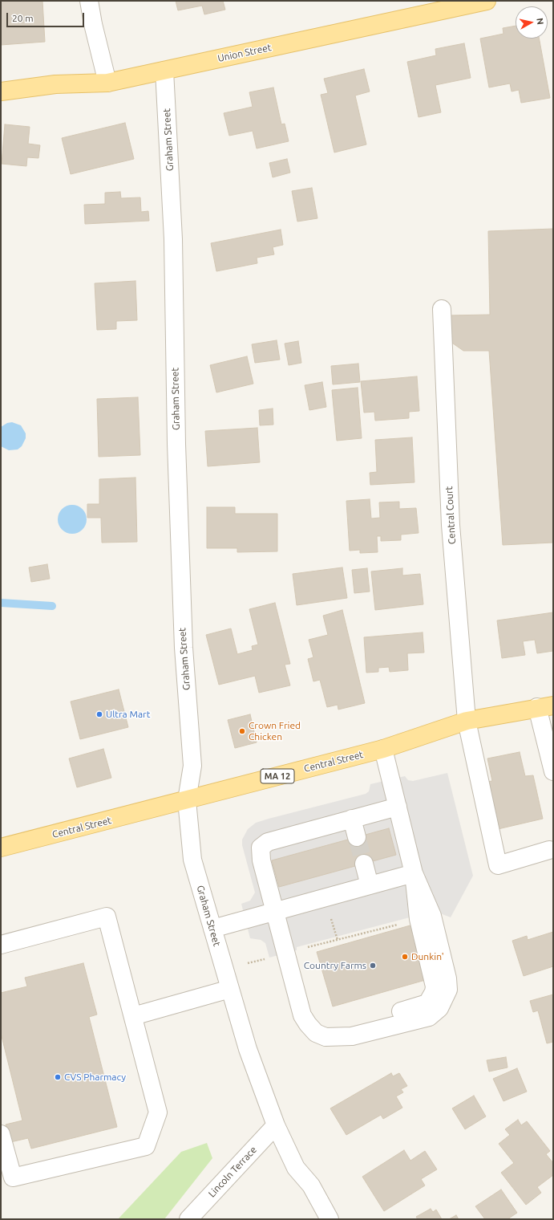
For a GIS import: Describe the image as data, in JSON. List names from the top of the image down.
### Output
{
  "streets": {
    "main road": ["Union Street", "Central Street", "MA 12"],
    "street": ["Graham Street", "Central Court", "Lincoln Terrace"]
  },
  "crossings": [
    ["Union Street", "Graham Street"],
    ["Graham Street", "Central Street"],
    ["Graham Street", "Lincoln Terrace"],
    ["Central Court", "Central Street"]
  ],
  "places": [
    "Ultra Mart",
    "Crown Fried Chicken",
    "Dunkin'",
    "Country Farms",
    "CVS Pharmacy"
  ],
  "scale_bar": "20 m",
  "north": "right"
}
